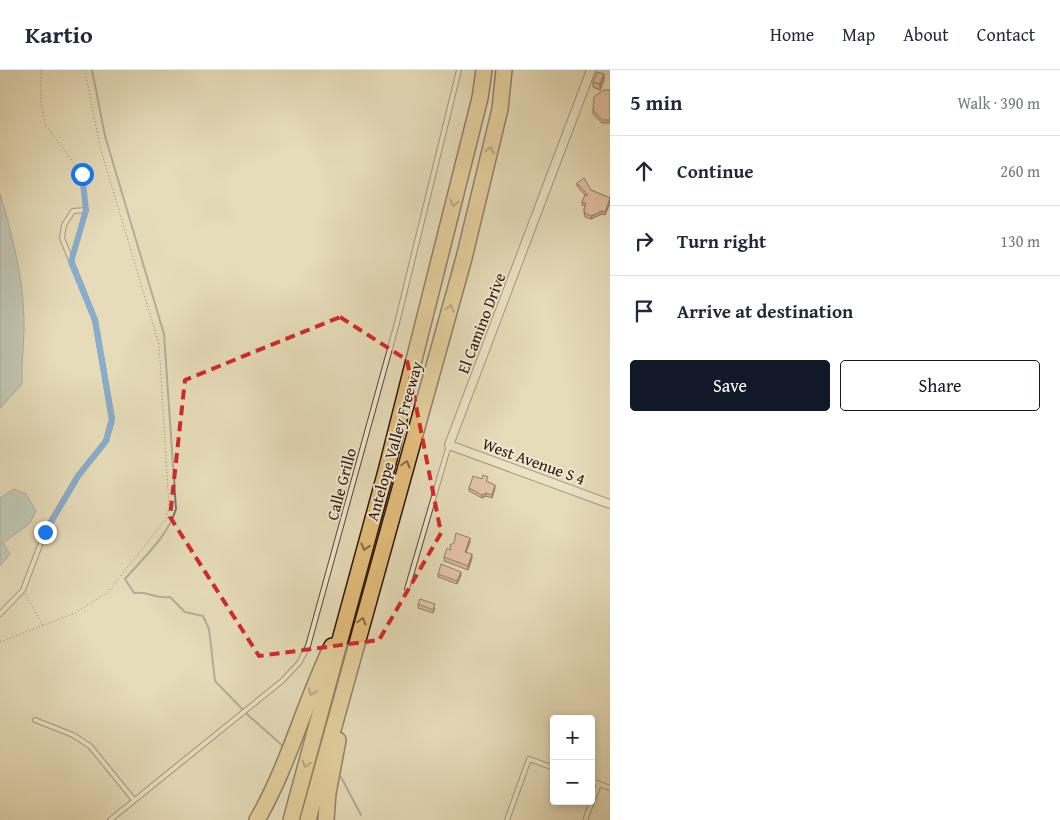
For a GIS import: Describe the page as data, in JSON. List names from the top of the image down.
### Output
{
  "streets": {
    "highway": ["Antelope Valley Freeway"],
    "street": ["El Camino Drive", "West Avenue S 4"],
    "lane": ["Calle Grillo"]
  },
  "crossings": [
    ["El Camino Drive", "West Avenue S 4"]
  ],
  "page": {
    "header": "Kartio",
    "nav": [
      "Home",
      "Map",
      "About",
      "Contact"
    ],
    "heading": ["5 min", "Walk · 390 m"],
    "list": [
      ["Continue", "260 m"],
      ["Turn right", "130 m"],
      "Arrive at destination"
    ],
    "buttons": ["Save", "Share"],
    "map_buttons": ["+", "−"]
  }
}
